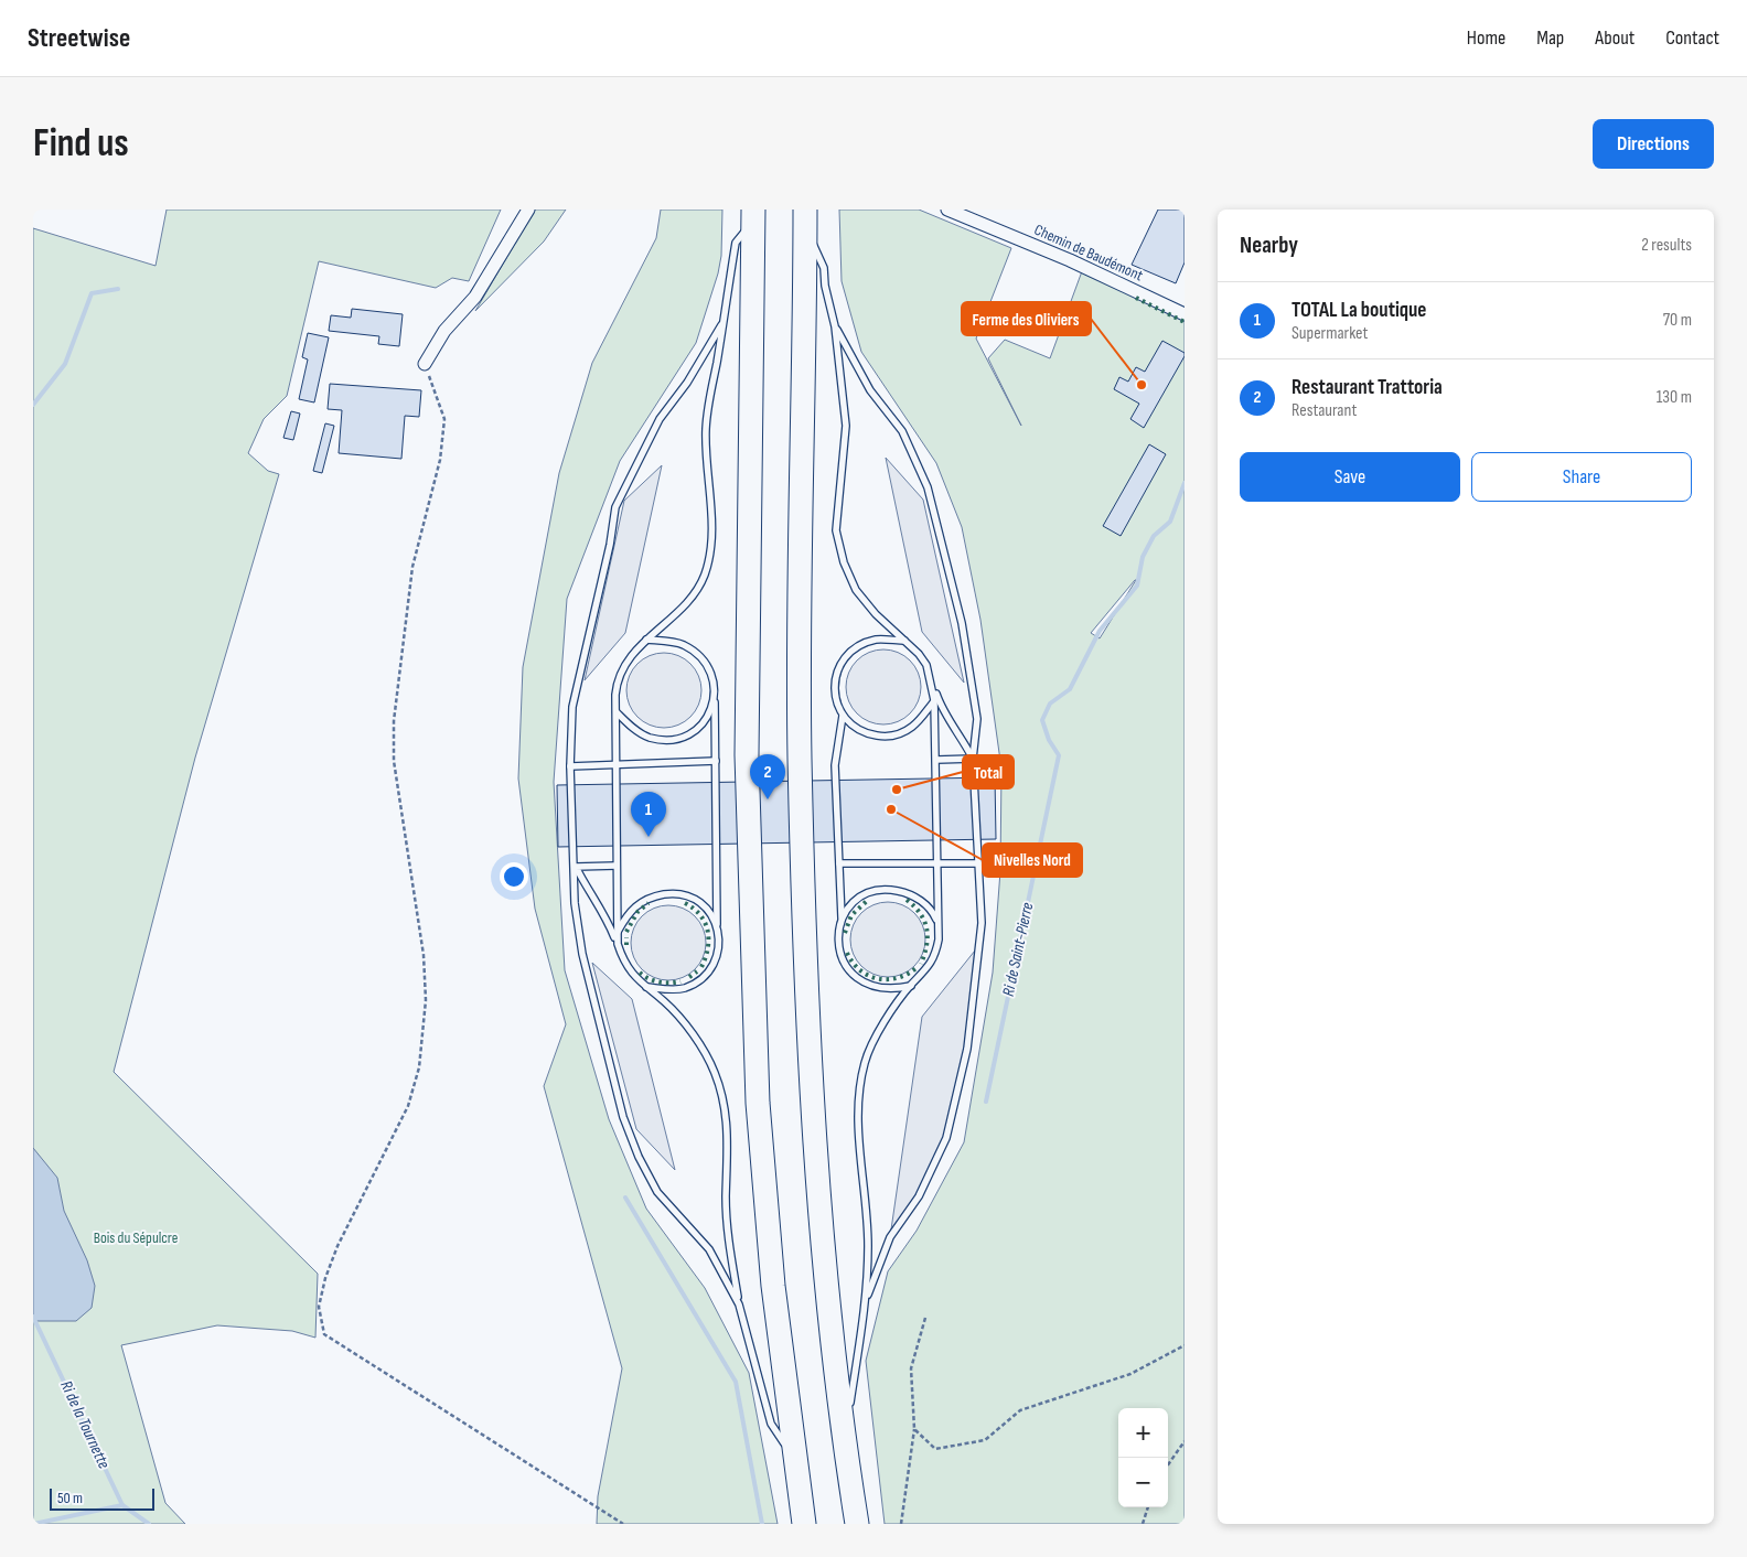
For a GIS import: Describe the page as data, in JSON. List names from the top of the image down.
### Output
{
  "streets": {
    "street": ["Chemin de Baudémont"]
  },
  "water": ["Ri de Saint-Pierre", "Ri de la Tournette"],
  "parks": ["Bois du Sépulcre"],
  "places": ["Ferme des Oliviers", "Total", "Nivelles Nord"],
  "scale_bar": "50 m",
  "page": {
    "header": "Streetwise",
    "nav": [
      "Home",
      "Map",
      "About",
      "Contact"
    ],
    "buttons": [
      "Directions",
      ["Save", "Share"]
    ],
    "title": "Find us",
    "heading": ["Nearby", "2 results"],
    "list": [
      {
        "mark": "1",
        "name": "TOTAL La boutique",
        "note": "Supermarket",
        "value": "70 m"
      },
      {
        "mark": "2",
        "name": "Restaurant Trattoria",
        "note": "Restaurant",
        "value": "130 m"
      }
    ],
    "pins": ["2", "1"],
    "map_buttons": ["+", "−"],
    "scale": "50 m"
  }
}
